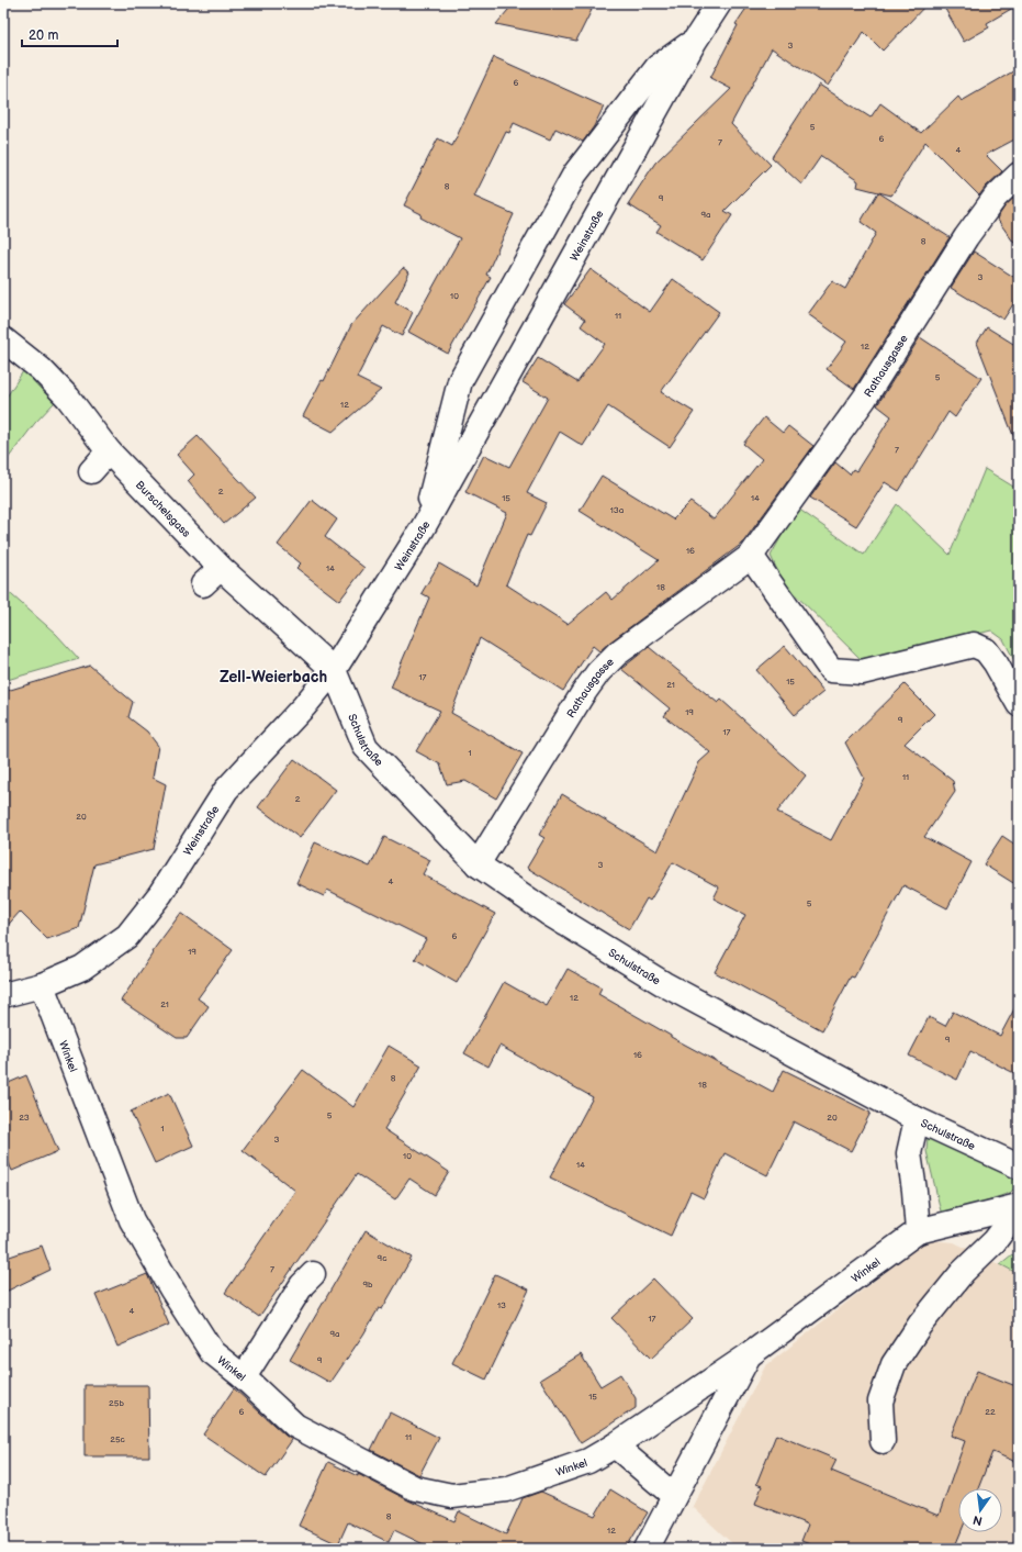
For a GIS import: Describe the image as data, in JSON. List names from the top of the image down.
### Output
{
  "streets": {
    "street": [
      "Weinstraße",
      "Rathausgasse",
      "Burschelsgass",
      "Schulstraße",
      "Winkel"
    ]
  },
  "crossings": [
    ["Weinstraße", "Burschelsgass"],
    ["Weinstraße", "Schulstraße"],
    ["Weinstraße", "Winkel"],
    ["Rathausgasse", "Schulstraße"],
    ["Burschelsgass", "Schulstraße"]
  ],
  "districts": ["Zell-Weierbach"],
  "house_numbers": [
    "3",
    "6",
    "5",
    "6",
    "7",
    "4",
    "8",
    "9",
    "9a",
    "8",
    "3",
    "10",
    "11",
    "12",
    "5",
    "12",
    "7",
    "2",
    "15",
    "14",
    "13a",
    "16",
    "14",
    "18",
    "17",
    "15",
    "21",
    "19",
    "9",
    "17",
    "1",
    "11",
    "2",
    "20",
    "3",
    "4",
    "5",
    "6",
    "19",
    "12",
    "21",
    "9",
    "16",
    "8",
    "18",
    "5",
    "23",
    "20",
    "1",
    "3",
    "10",
    "14",
    "9c",
    "7",
    "9b",
    "13",
    "4",
    "17",
    "9a",
    "9",
    "15",
    "25b",
    "6",
    "22",
    "11",
    "25c",
    "8",
    "12"
  ],
  "scale_bar": "20 m",
  "north": "bottom"
}
